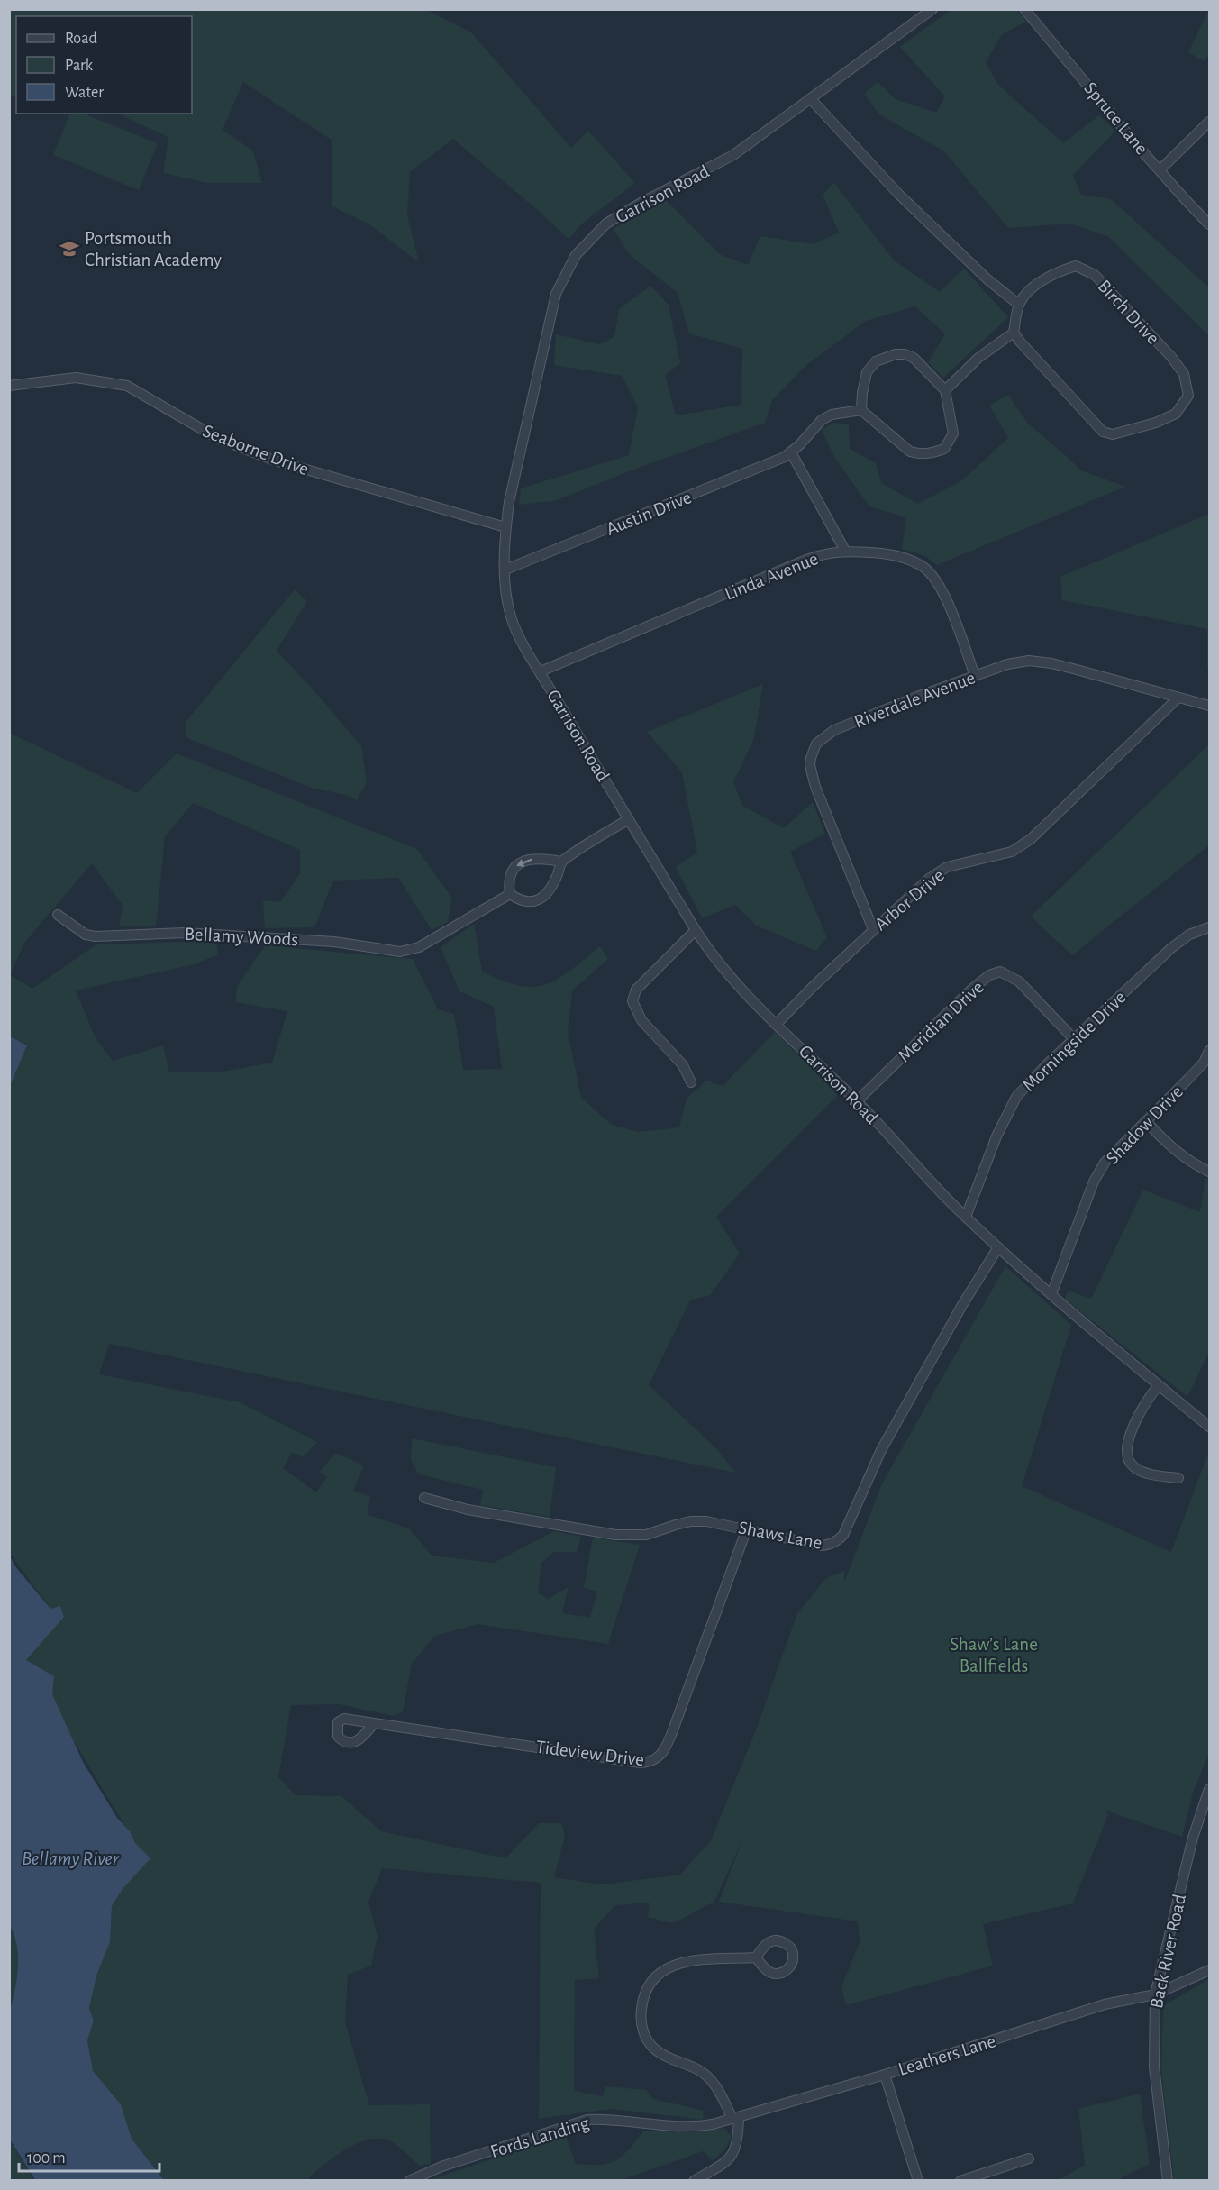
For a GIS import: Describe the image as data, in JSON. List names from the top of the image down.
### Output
{
  "streets": {
    "street": [
      "Spruce Lane",
      "Garrison Road",
      "Birch Drive",
      "Seaborne Drive",
      "Austin Drive",
      "Linda Avenue",
      "Riverdale Avenue",
      "Arbor Drive",
      "Bellamy Woods",
      "Meridian Drive",
      "Morningside Drive",
      "Shadow Drive",
      "Shaws Lane",
      "Tideview Drive",
      "Back River Road",
      "Leathers Lane",
      "Fords Landing"
    ]
  },
  "crossings": [
    ["Garrison Road", "Seaborne Drive"],
    ["Garrison Road", "Austin Drive"],
    ["Garrison Road", "Linda Avenue"],
    ["Garrison Road", "Arbor Drive"],
    ["Garrison Road", "Meridian Drive"],
    ["Garrison Road", "Morningside Drive"],
    ["Garrison Road", "Shadow Drive"],
    ["Garrison Road", "Shaws Lane"],
    ["Linda Avenue", "Riverdale Avenue"],
    ["Riverdale Avenue", "Arbor Drive"],
    ["Meridian Drive", "Morningside Drive"],
    ["Shaws Lane", "Tideview Drive"],
    ["Back River Road", "Leathers Lane"],
    ["Leathers Lane", "Fords Landing"]
  ],
  "water": ["Bellamy River"],
  "parks": ["Shaw’s Lane Ballfields"],
  "places": {
    "school or university": ["Portsmouth Christian Academy"]
  },
  "legend": ["Road", "Park", "Water"],
  "scale_bar": "100 m"
}
